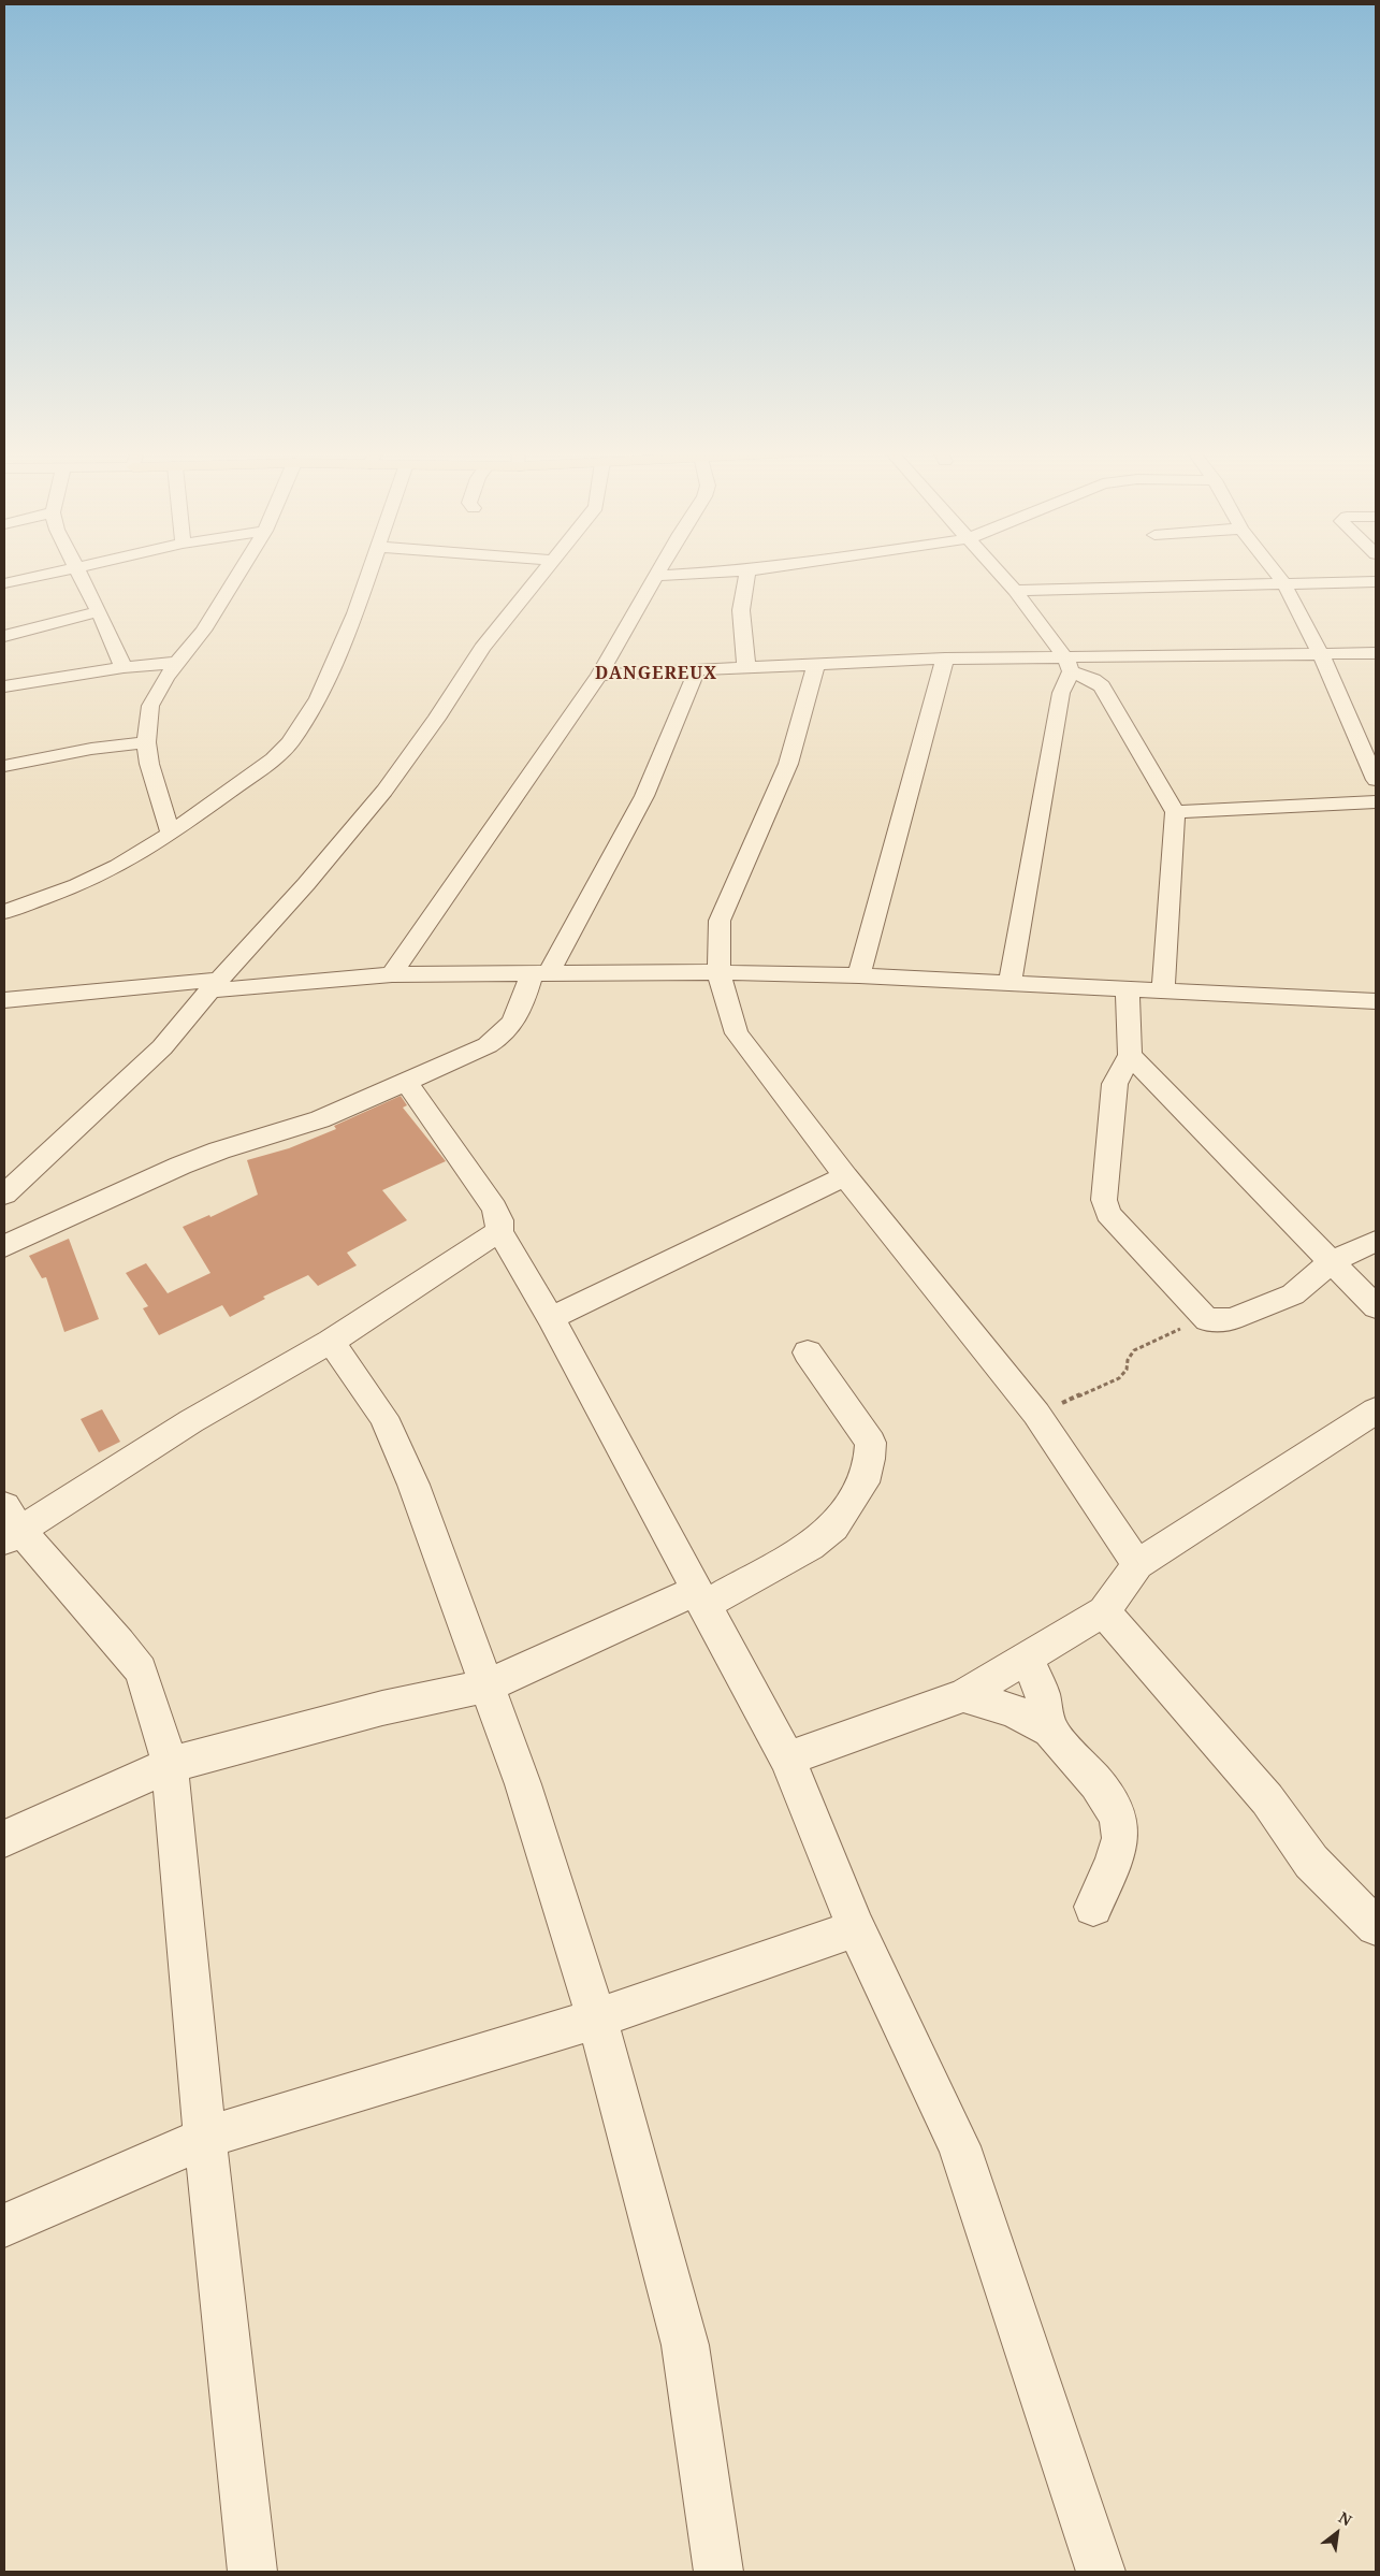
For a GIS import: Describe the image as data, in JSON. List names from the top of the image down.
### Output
{
  "districts": ["DANGEREUX"],
  "north": "top right"
}
